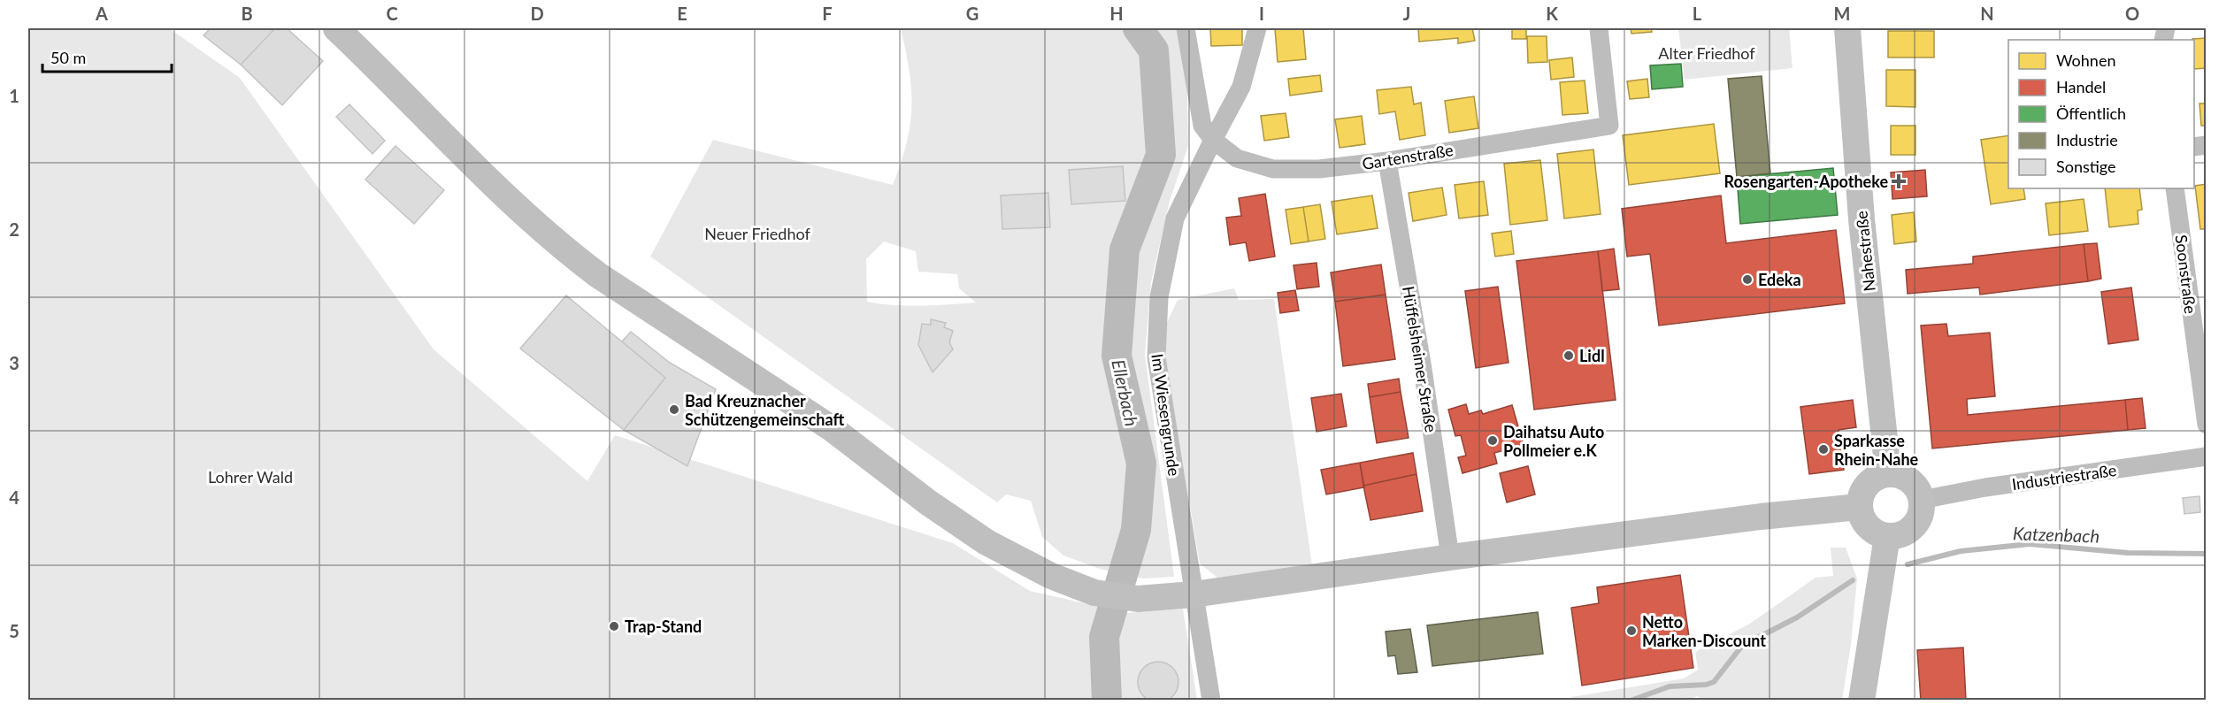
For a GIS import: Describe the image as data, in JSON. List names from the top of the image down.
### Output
{
  "streets": {
    "main road": ["Nahestraße"],
    "street": [
      "Gartenstraße",
      "Soonstraße",
      "Hüffelsheimer Straße",
      "Im Wiesengrunde",
      "Industriestraße"
    ]
  },
  "crossings": [
    ["Gartenstraße", "Hüffelsheimer Straße"],
    ["Gartenstraße", "Im Wiesengrunde"],
    ["Nahestraße", "Industriestraße"]
  ],
  "water": ["Ellerbach", "Katzenbach"],
  "parks": ["Alter Friedhof", "Neuer Friedhof", "Lohrer Wald"],
  "places": {
    "health": ["Rosengarten-Apotheke"],
    "other": [
      "Edeka",
      "Lidl",
      "Bad Kreuznacher Schützengemeinschaft",
      "Daihatsu Auto Pollmeier e.K",
      "Sparkasse Rhein-Nahe",
      "Trap-Stand",
      "Netto Marken-Discount"
    ]
  },
  "legend": [
    "Wohnen",
    "Handel",
    "Öffentlich",
    "Industrie",
    "Sonstige"
  ],
  "scale_bar": "50 m",
  "grid": {
    "columns": [
      "A",
      "B",
      "C",
      "D",
      "E",
      "F",
      "G",
      "H",
      "I",
      "J",
      "K",
      "L",
      "M",
      "N",
      "O"
    ],
    "rows": [
      "1",
      "2",
      "3",
      "4",
      "5"
    ]
  }
}
